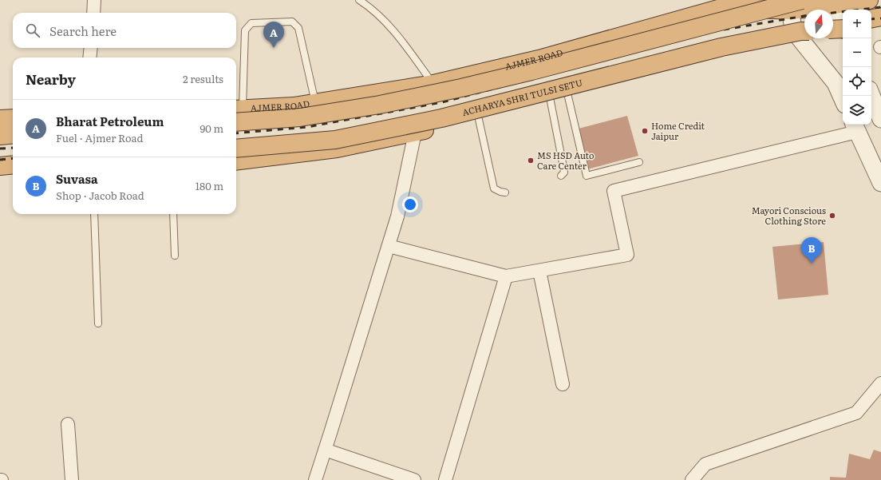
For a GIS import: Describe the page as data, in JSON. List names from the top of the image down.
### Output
{
  "streets": {
    "highway": ["AJMER ROAD", "ACHARYA SHRI TULSI SETU"]
  },
  "places": ["Home Credit Jaipur", "MS HSD Auto Care Center", "Mayori Conscious Clothing Store"],
  "north": "top",
  "page": {
    "map_buttons": ["+", "−"],
    "search": "Search here",
    "pins": ["A", "B"],
    "heading": ["Nearby", "2 results"],
    "list": [
      {
        "mark": "A",
        "name": "Bharat Petroleum",
        "note": "Fuel · Ajmer Road",
        "value": "90 m"
      },
      {
        "mark": "B",
        "name": "Suvasa",
        "note": "Shop · Jacob Road",
        "value": "180 m"
      }
    ]
  }
}
